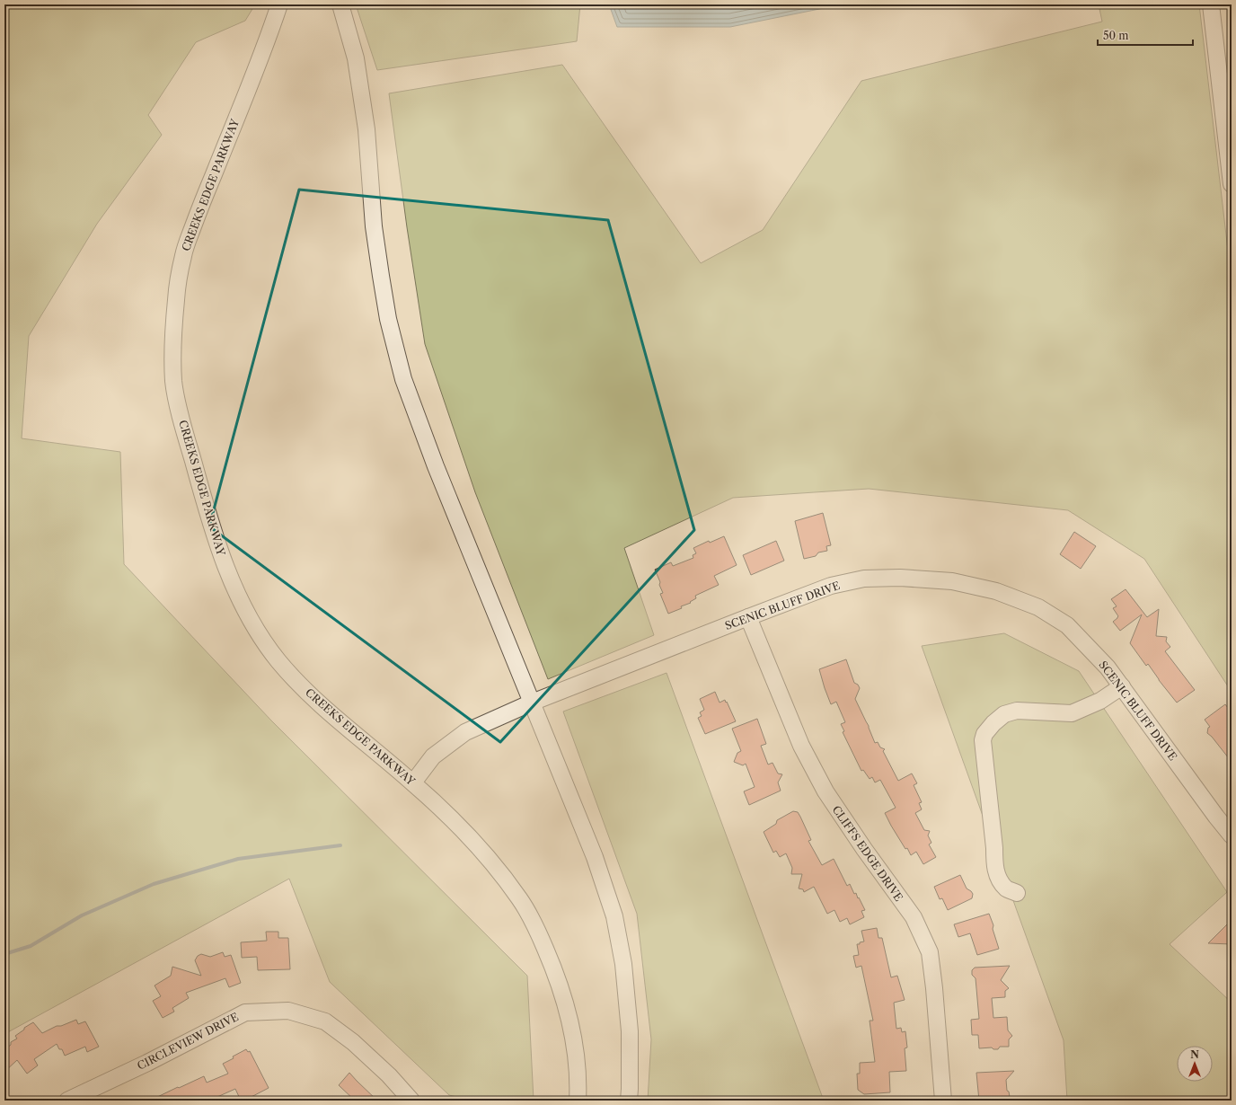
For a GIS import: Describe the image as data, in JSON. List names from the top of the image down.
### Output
{
  "streets": {
    "street": [
      "CREEKS EDGE PARKWAY",
      "SCENIC BLUFF DRIVE",
      "CLIFFS EDGE DRIVE",
      "CIRCLEVIEW DRIVE"
    ]
  },
  "crossings": [
    ["CREEKS EDGE PARKWAY", "SCENIC BLUFF DRIVE"],
    ["SCENIC BLUFF DRIVE", "CLIFFS EDGE DRIVE"]
  ],
  "scale_bar": "50 m",
  "north": "top"
}
